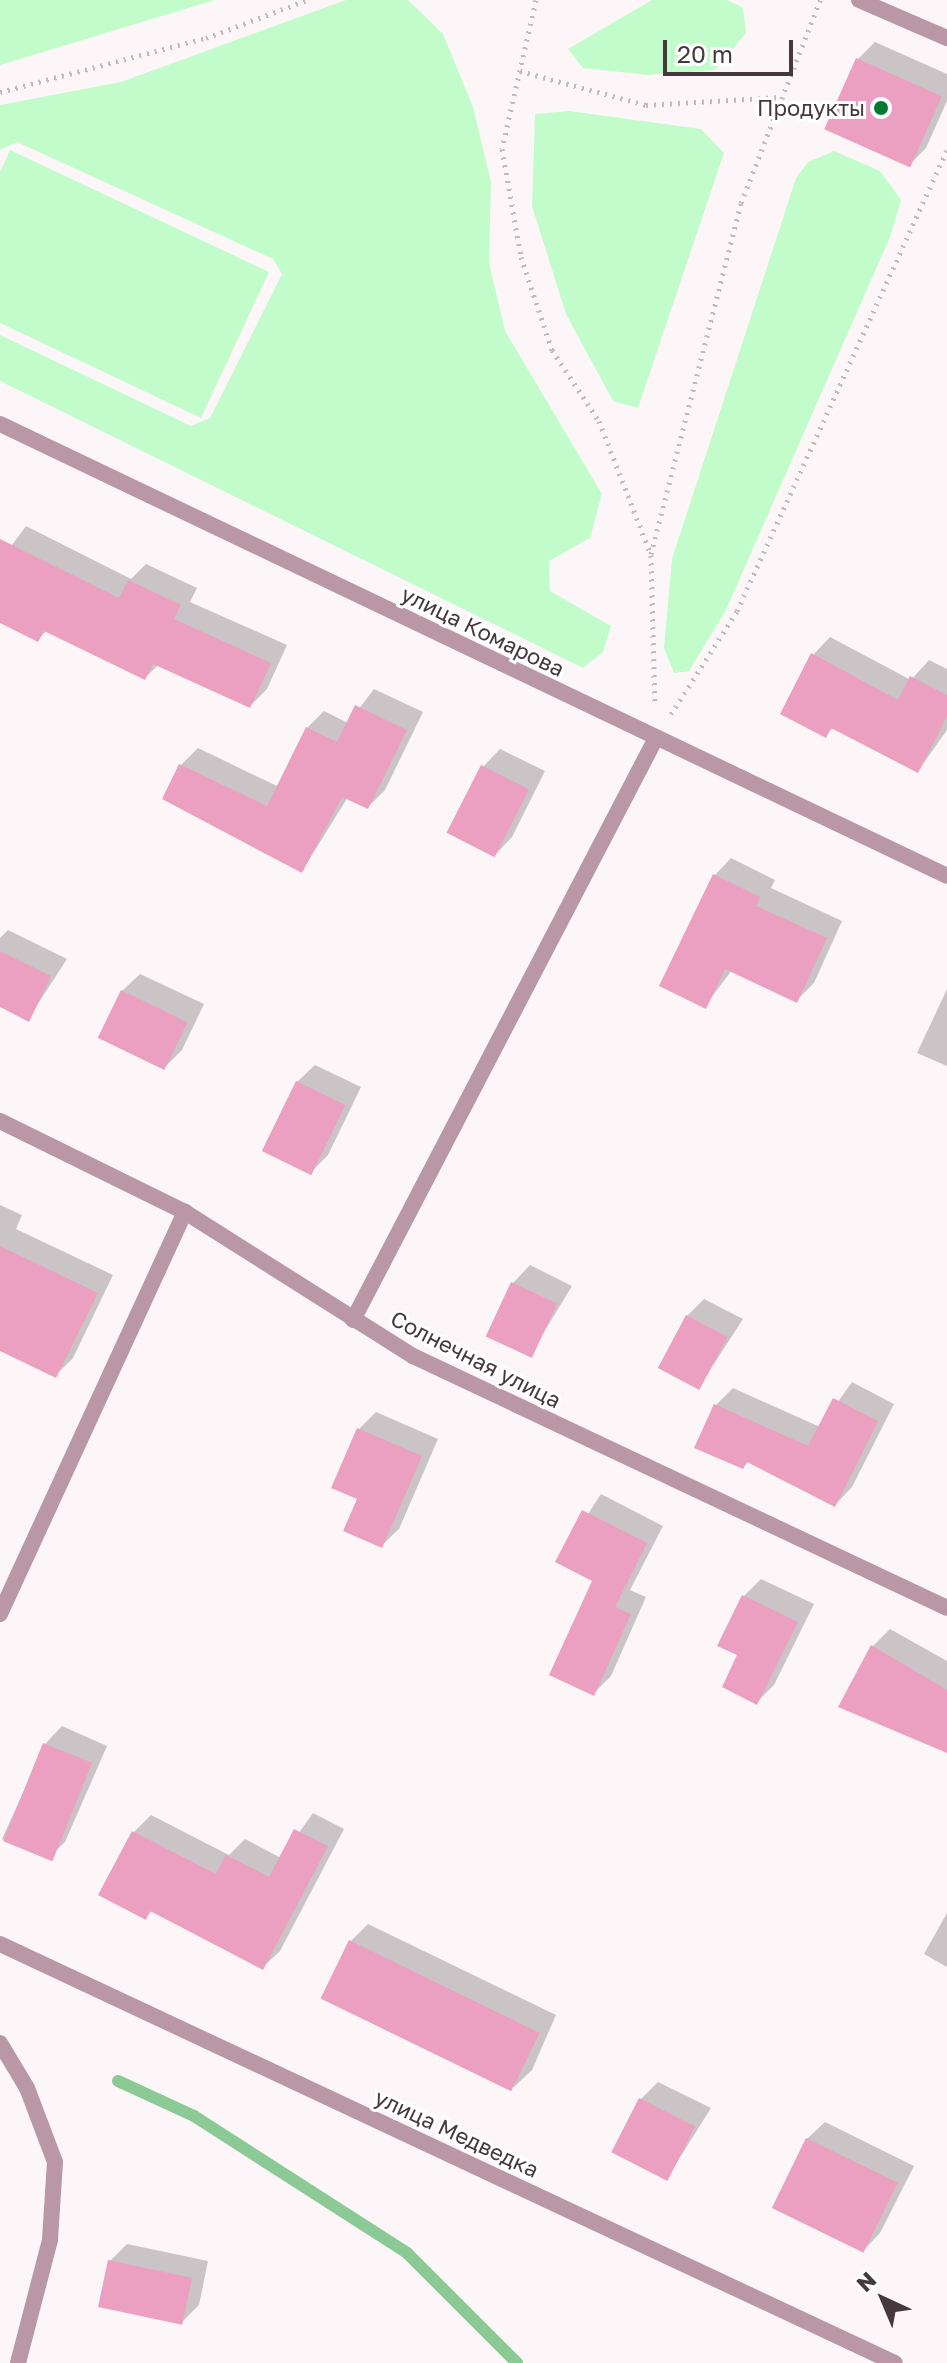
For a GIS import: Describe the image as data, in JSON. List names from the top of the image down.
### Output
{
  "streets": {
    "street": ["улица Комарова", "Солнечная улица", "улица Медведка"]
  },
  "places": ["Продукты"],
  "scale_bar": "20 m",
  "north": "top left"
}
